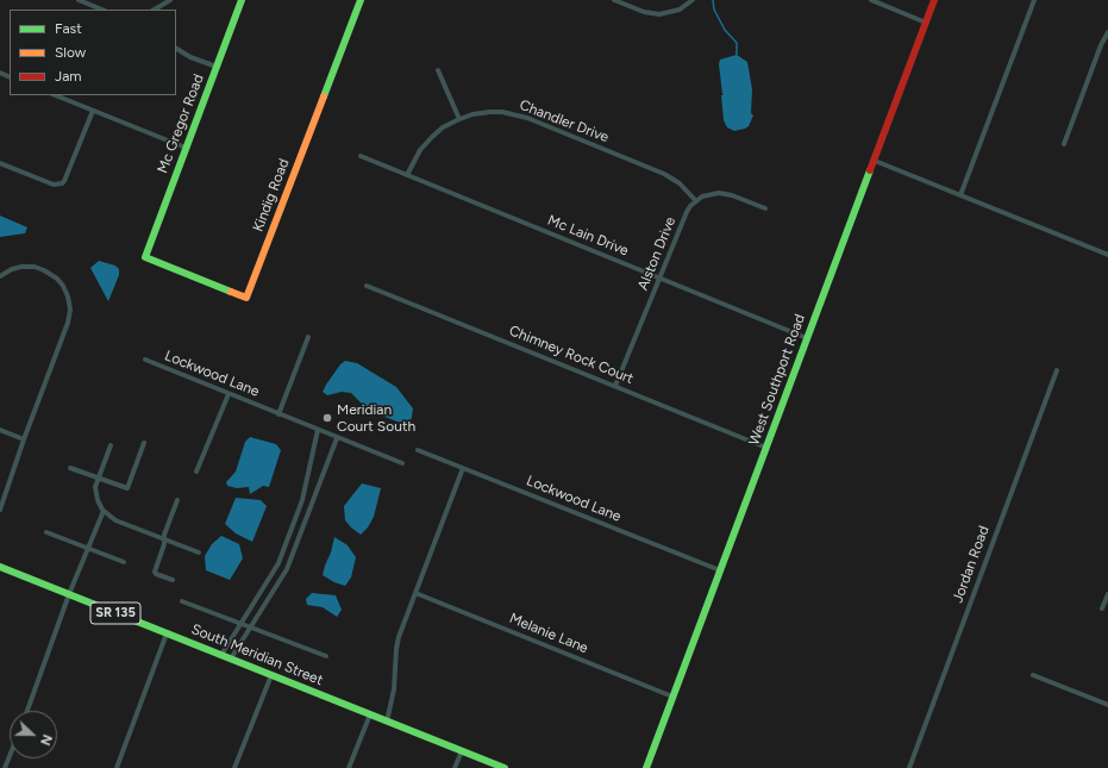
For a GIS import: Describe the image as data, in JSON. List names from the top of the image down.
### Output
{
  "streets": {
    "main road": [
      "Mc Gregor Road",
      "Kindig Road",
      "West Southport Road",
      "SR 135",
      "South Meridian Street"
    ],
    "street": [
      "Chandler Drive",
      "Mc Lain Drive",
      "Alston Drive",
      "Chimney Rock Court",
      "Lockwood Lane",
      "Jordan Road",
      "Melanie Lane"
    ]
  },
  "crossings": [
    ["Chandler Drive", "Mc Lain Drive"],
    ["Chandler Drive", "Alston Drive"],
    ["Mc Gregor Road", "Kindig Road"],
    ["Mc Lain Drive", "Alston Drive"],
    ["Mc Lain Drive", "West Southport Road"],
    ["Alston Drive", "Chimney Rock Court"],
    ["Chimney Rock Court", "West Southport Road"],
    ["Lockwood Lane", "West Southport Road"],
    ["West Southport Road", "Melanie Lane"]
  ],
  "places": ["Meridian Court South"],
  "legend": ["Fast", "Slow", "Jam"],
  "north": "right"
}
